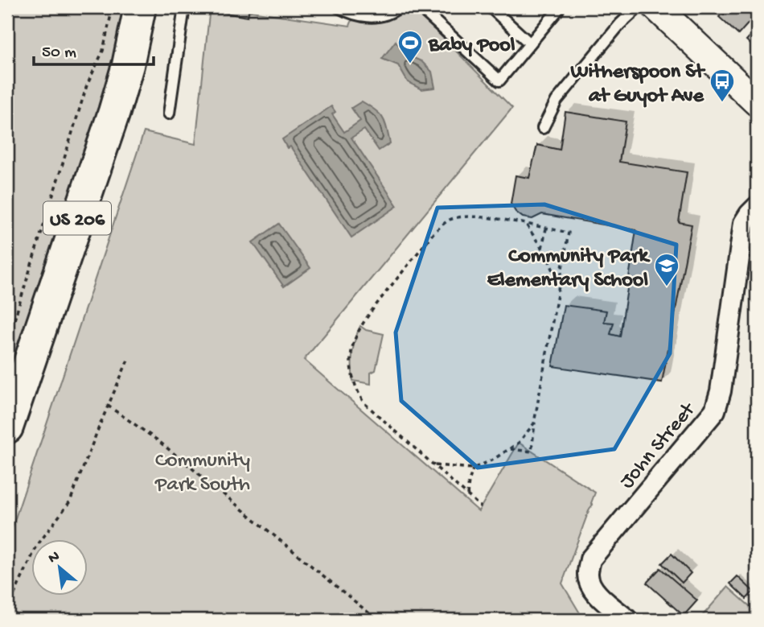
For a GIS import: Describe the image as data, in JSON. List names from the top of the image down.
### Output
{
  "streets": {
    "highway": ["US 206"],
    "street": ["John Street"]
  },
  "parks": ["Community Park South"],
  "places": {
    "sports": ["Baby Pool"],
    "bus stop": ["Witherspoon St at Guyot Ave"],
    "school or university": ["Community Park Elementary School"]
  },
  "scale_bar": "50 m",
  "north": "top left"
}
